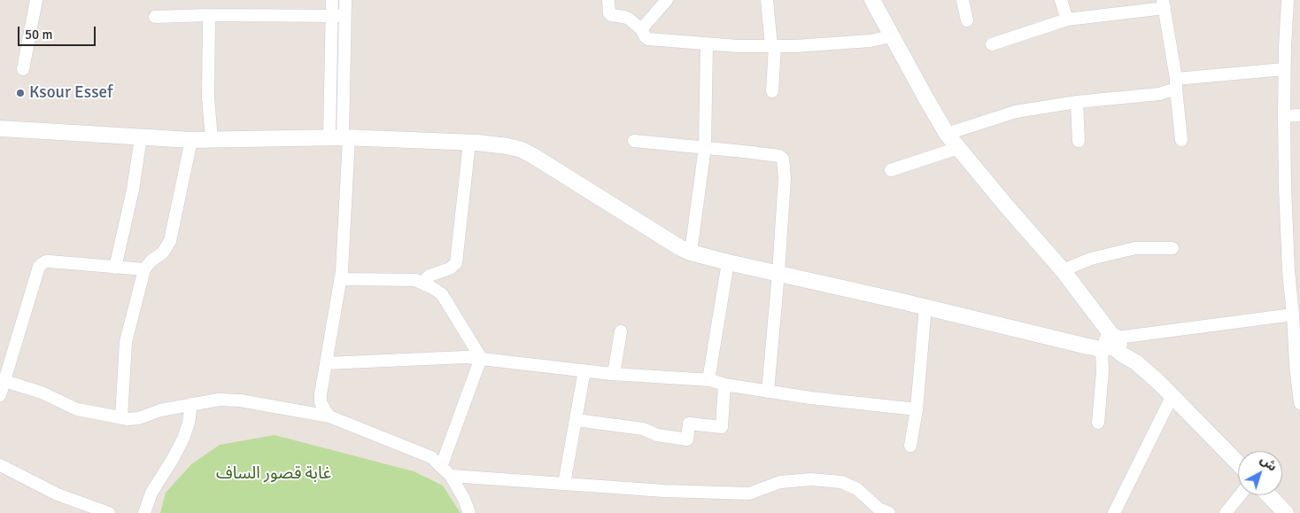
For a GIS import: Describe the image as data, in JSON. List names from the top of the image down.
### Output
{
  "parks": ["غابة قصور الساف"],
  "places": ["Ksour Essef"],
  "scale_bar": "50 m",
  "north": "top right"
}
